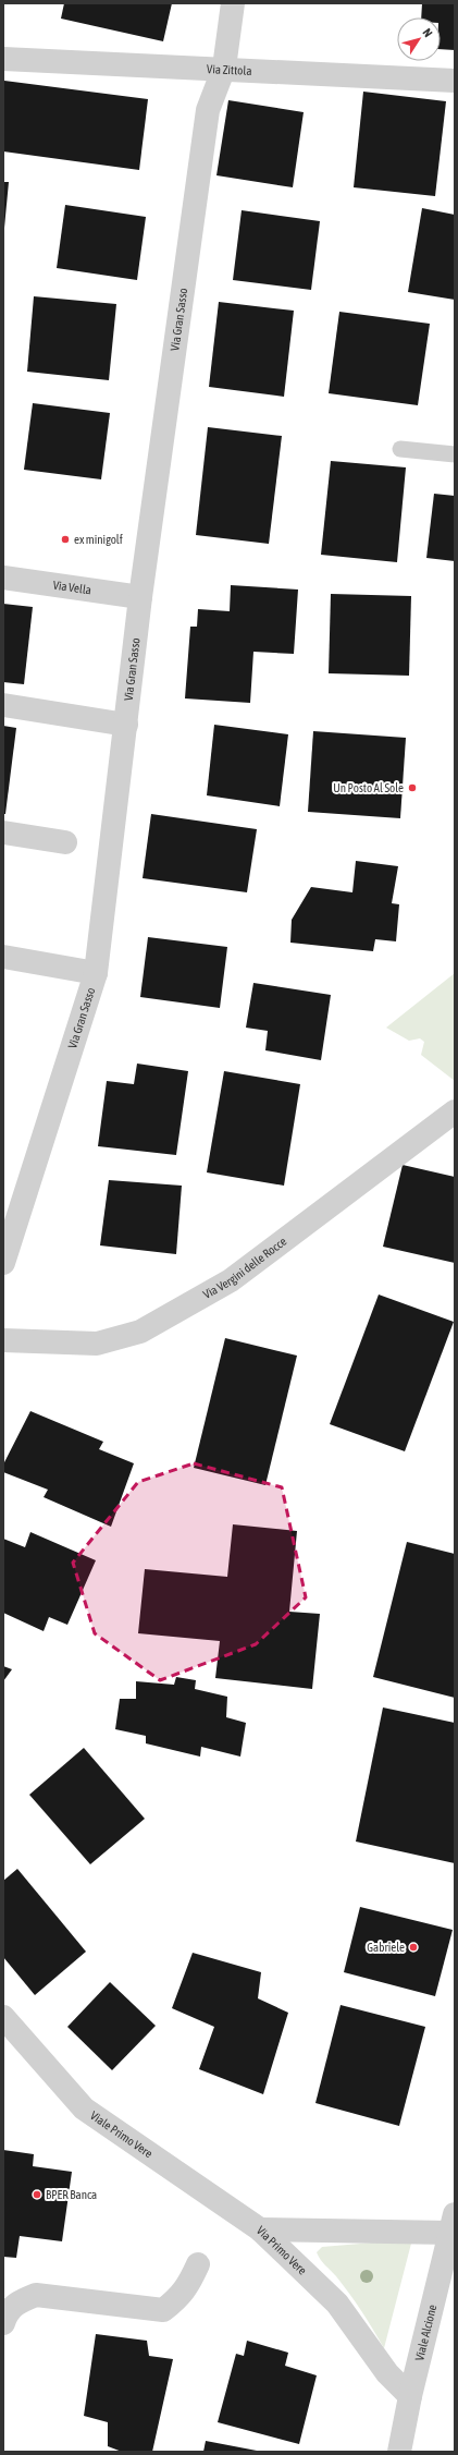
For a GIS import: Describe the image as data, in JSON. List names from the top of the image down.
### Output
{
  "streets": {
    "street": [
      "Via Zittola",
      "Via Gran Sasso",
      "Via Vella",
      "Via Vergini delle Rocce",
      "Viale Primo Vere",
      "Via Primo Vere",
      "Viale Alcione"
    ]
  },
  "crossings": [
    ["Via Zittola", "Via Gran Sasso"],
    ["Via Gran Sasso", "Via Vella"],
    ["Viale Primo Vere", "Via Primo Vere"],
    ["Via Primo Vere", "Viale Alcione"]
  ],
  "places": [
    "ex minigolf",
    "Un Posto Al Sole",
    "Gabriele",
    "BPER Banca"
  ],
  "north": "top right"
}
